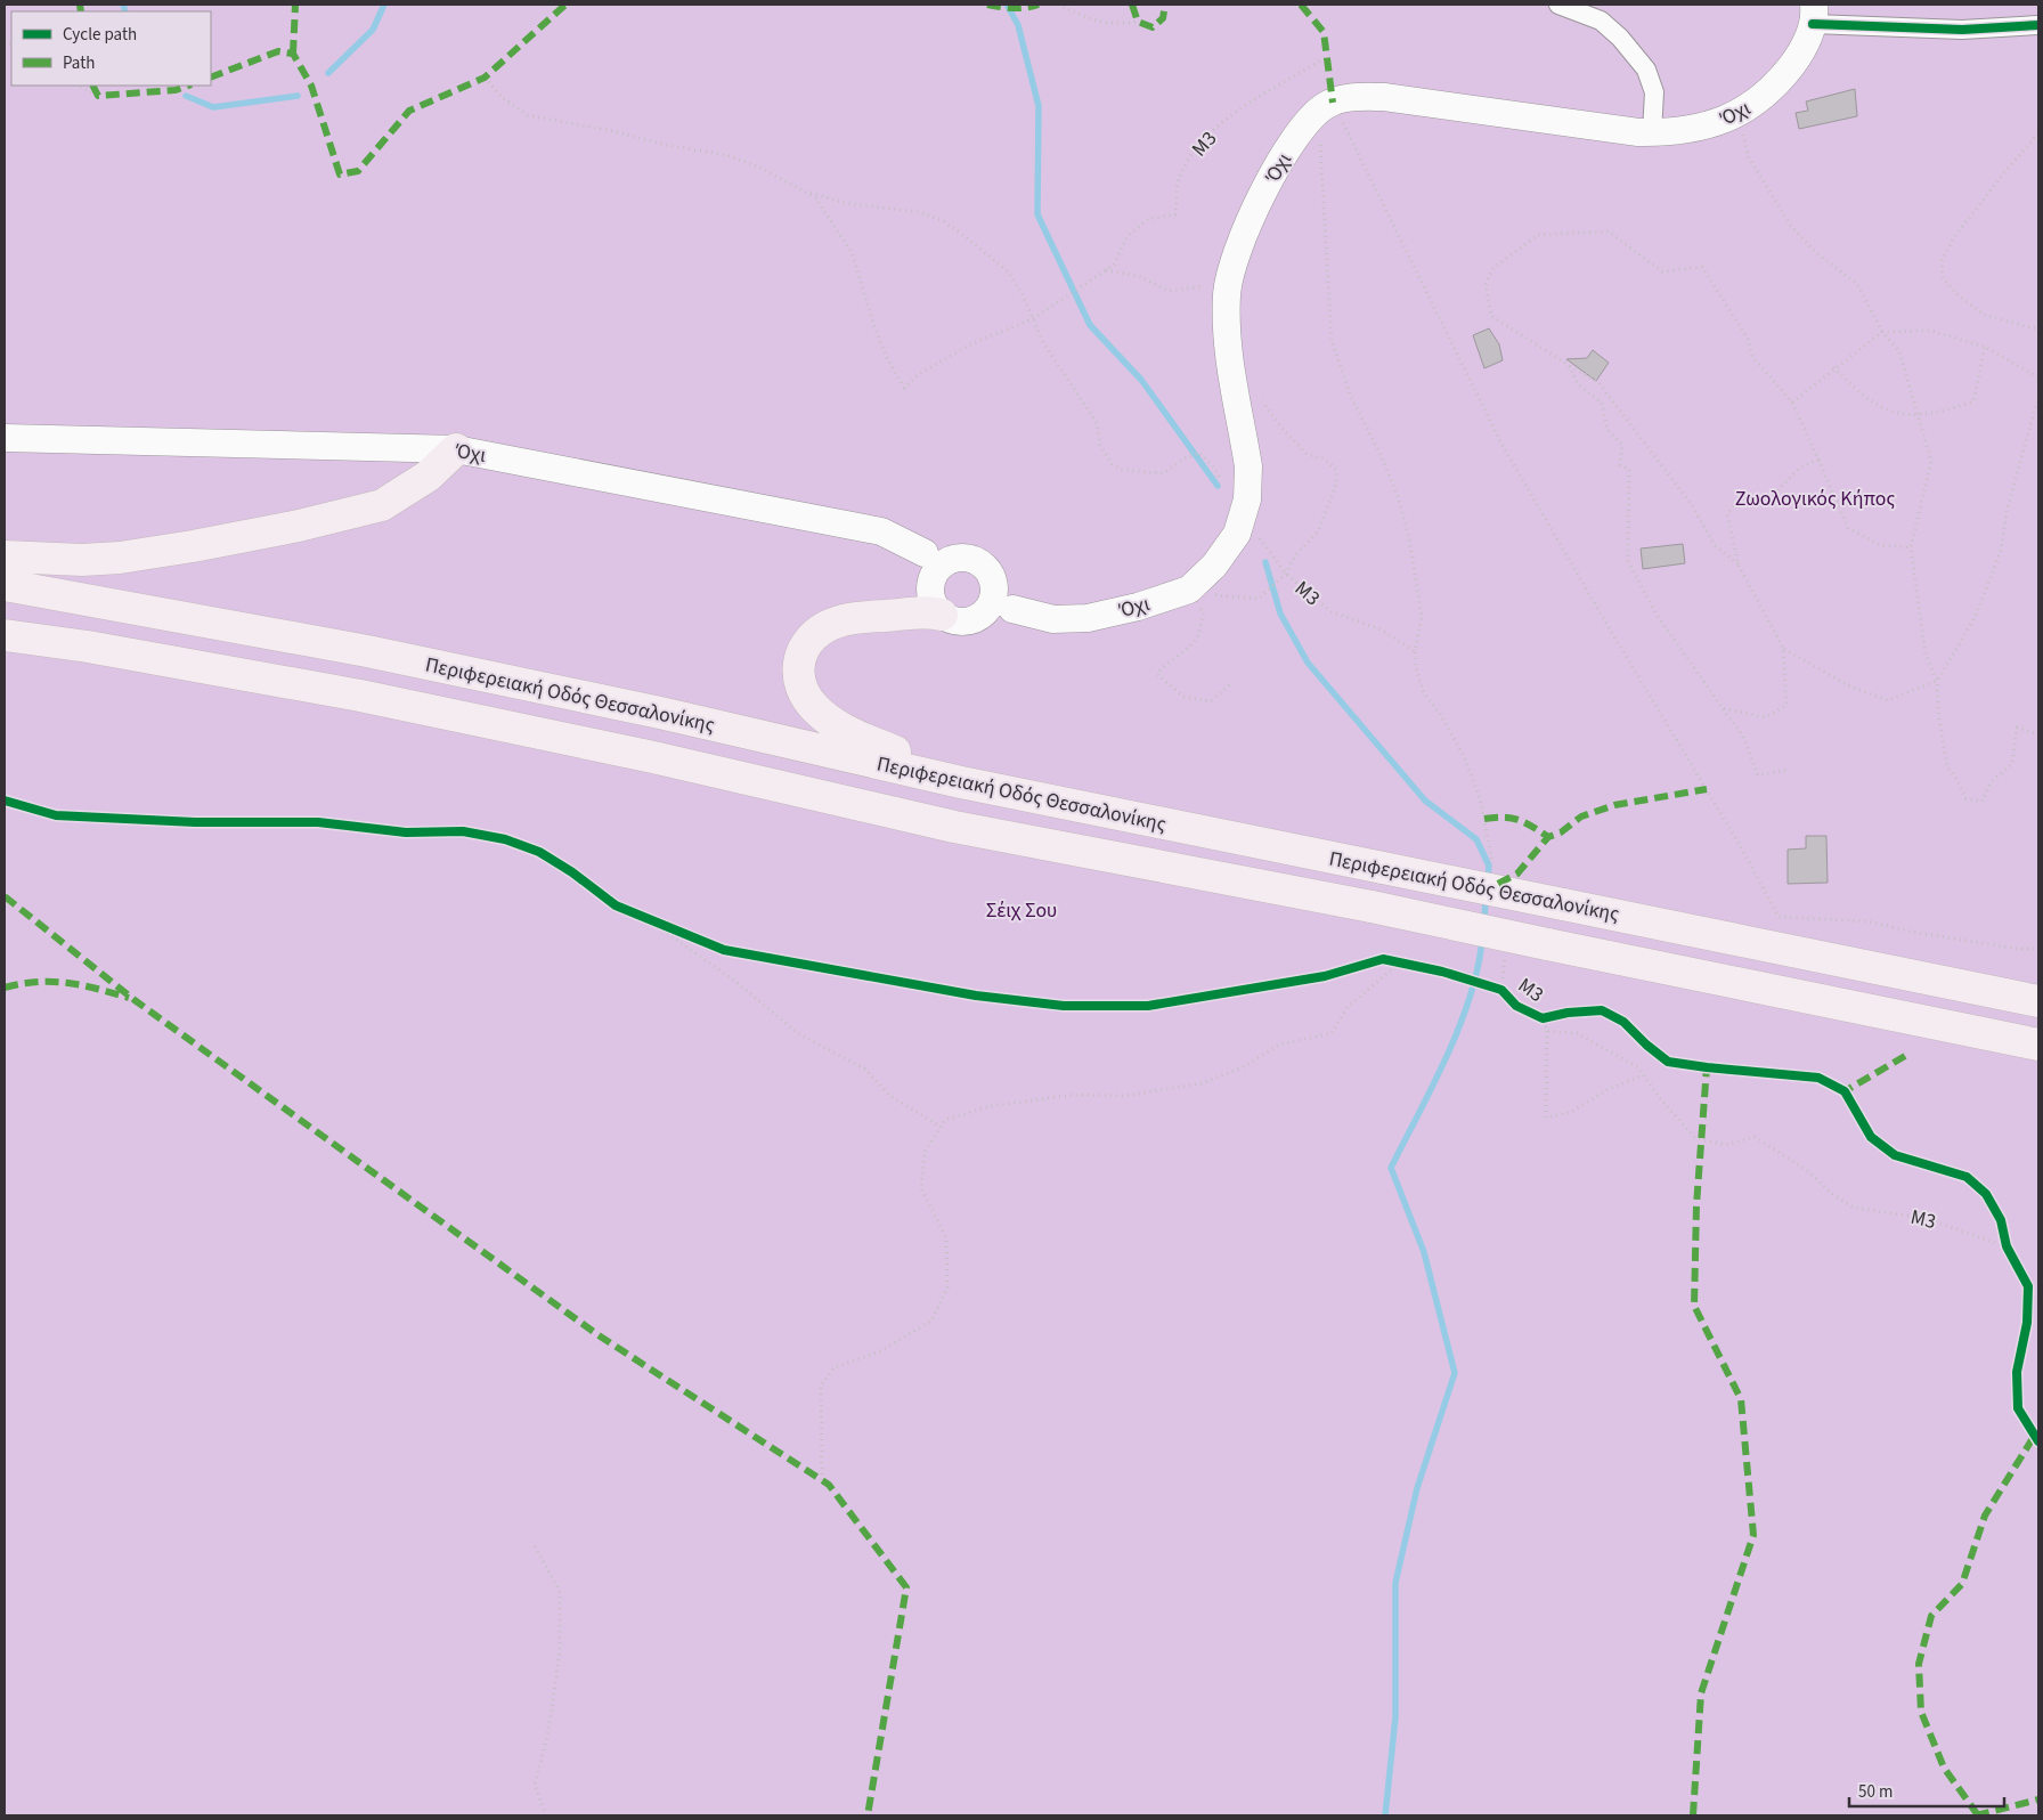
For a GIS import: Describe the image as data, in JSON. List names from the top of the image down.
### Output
{
  "streets": {
    "highway": ["Περιφερειακή Οδός Θεσσαλονίκης"],
    "main road": ["Όχι"],
    "cycle path": ["Μ3"]
  },
  "parks": ["Ζωολογικός Κήπος", "Σέιχ Σου"],
  "legend": ["Cycle path", "Path"],
  "scale_bar": "50 m"
}
